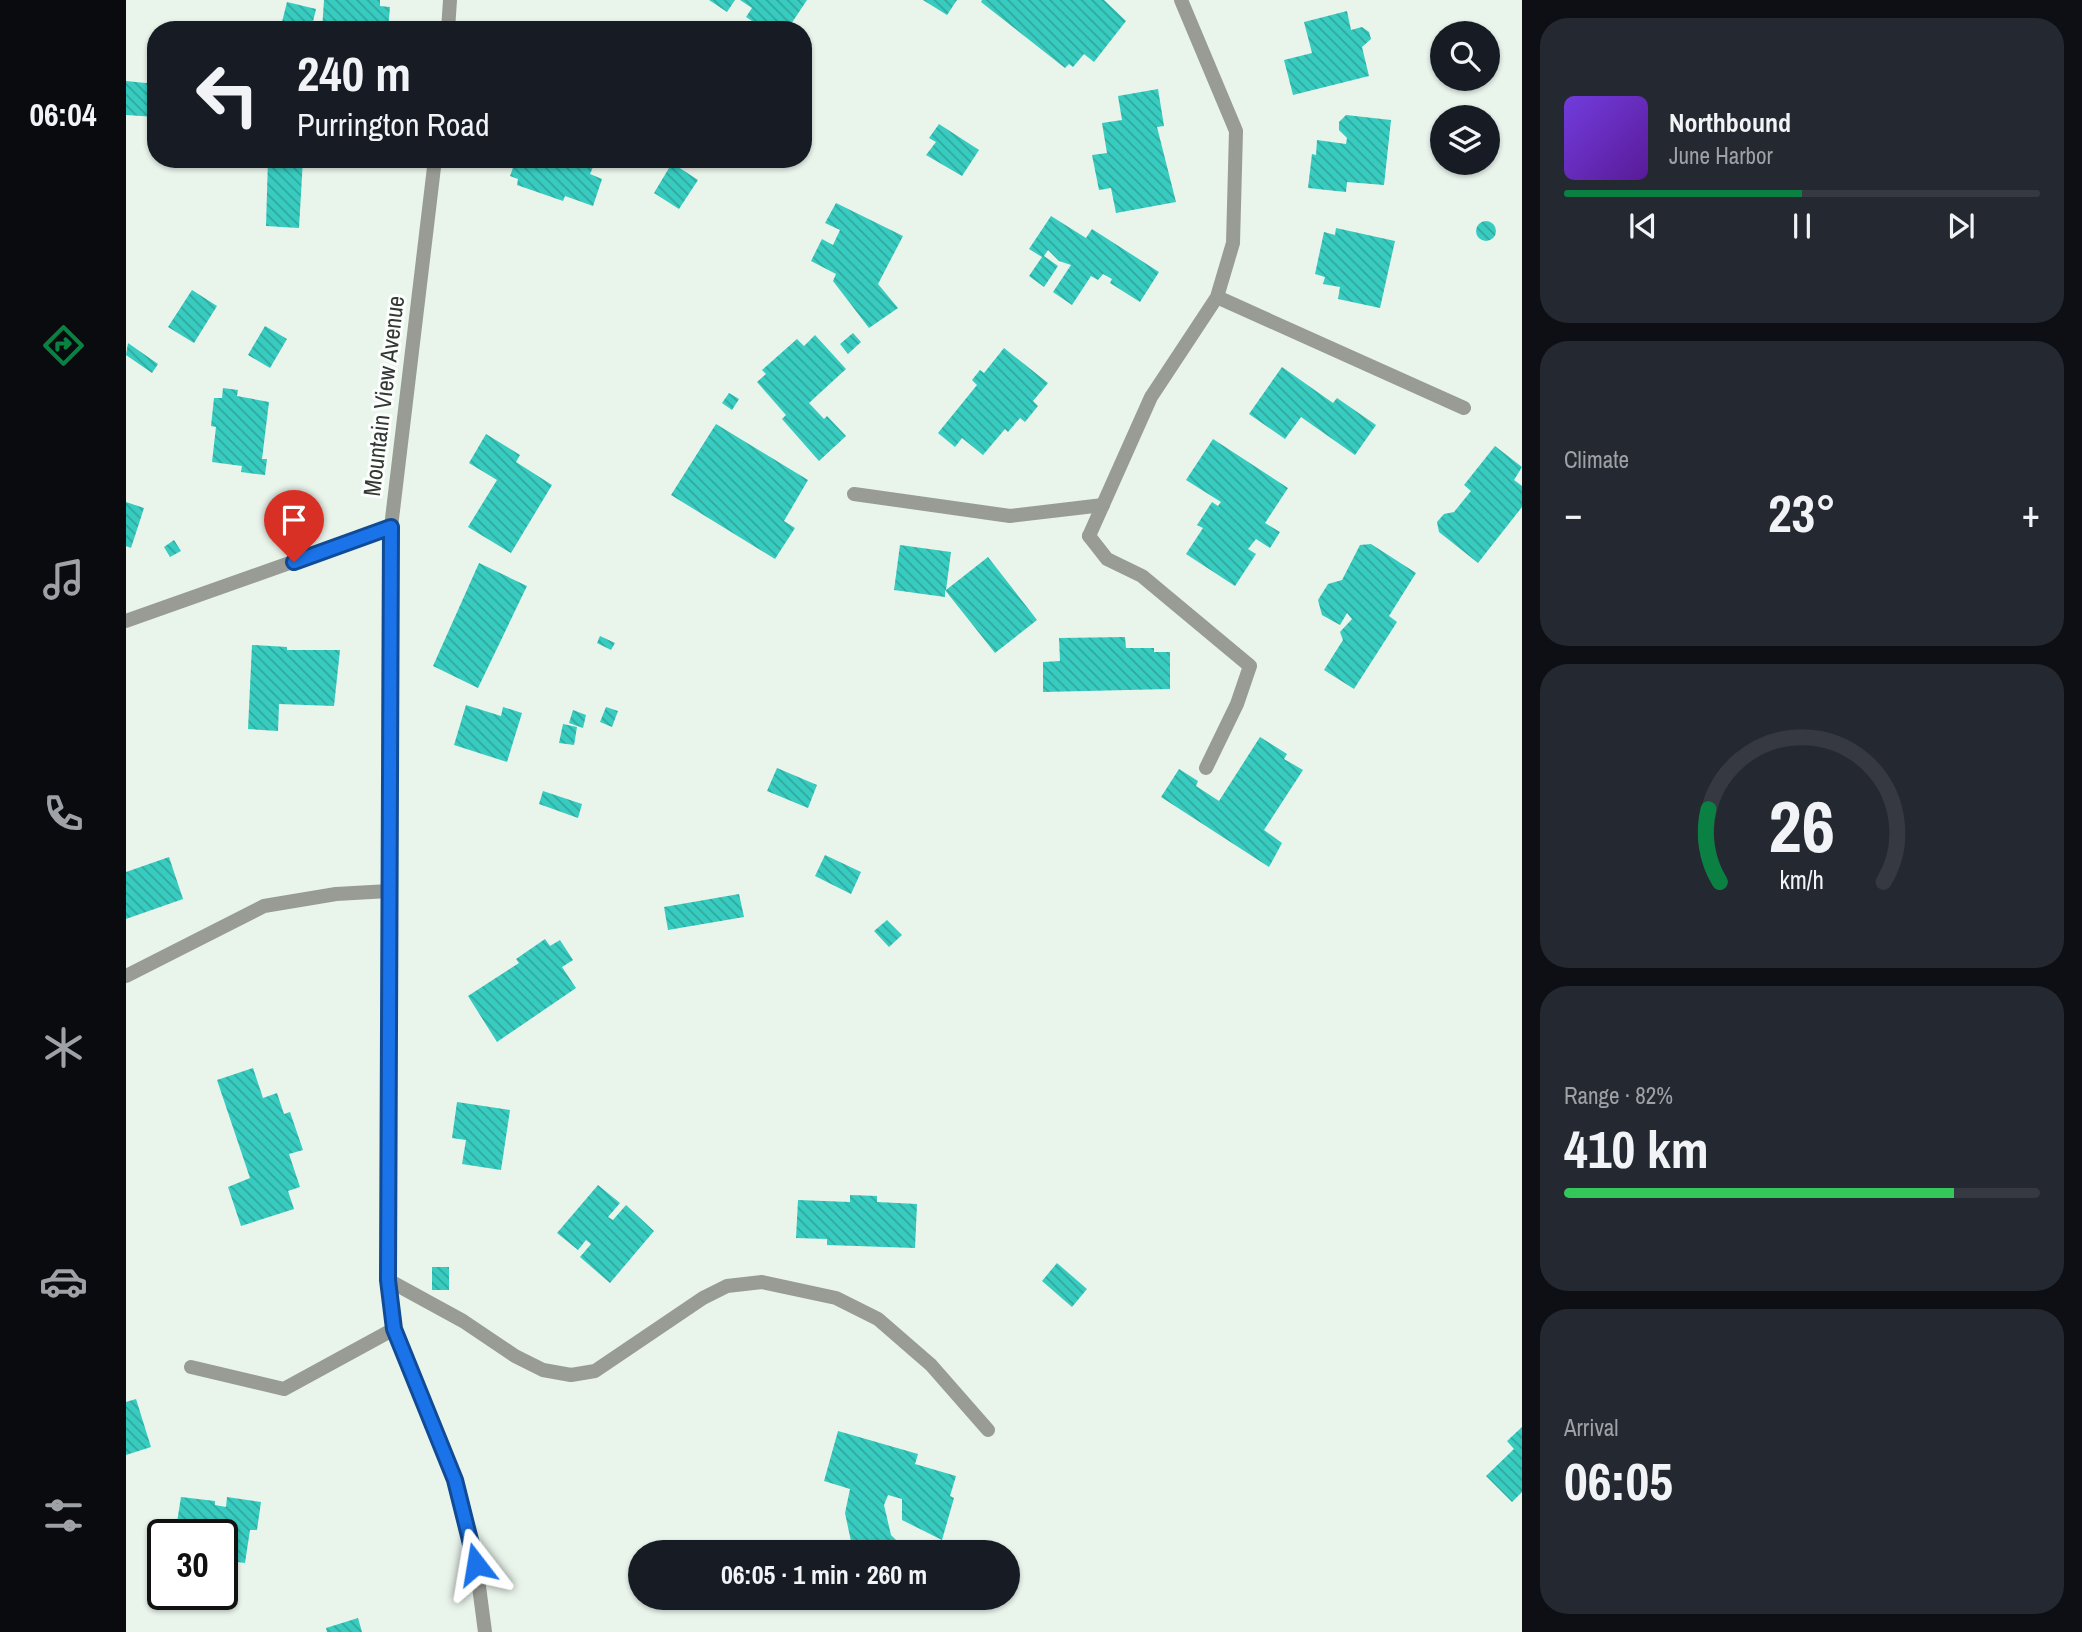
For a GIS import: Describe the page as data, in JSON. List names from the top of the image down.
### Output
{
  "streets": {
    "street": ["Mountain View Avenue"]
  },
  "page": {
    "tabs": "06:04",
    "turn": ["240 m", "Purrington Road"],
    "song": ["Northbound", "June Harbor"],
    "tile": [
      "Climate",
      ["Range · 82%", "410 km"],
      ["Arrival", "06:05"]
    ],
    "heat": ["−", "23°", "+"],
    "limit": "30",
    "trip": "06:05 · 1 min · 260 m",
    "gauge": ["26", "km/h"]
  }
}
